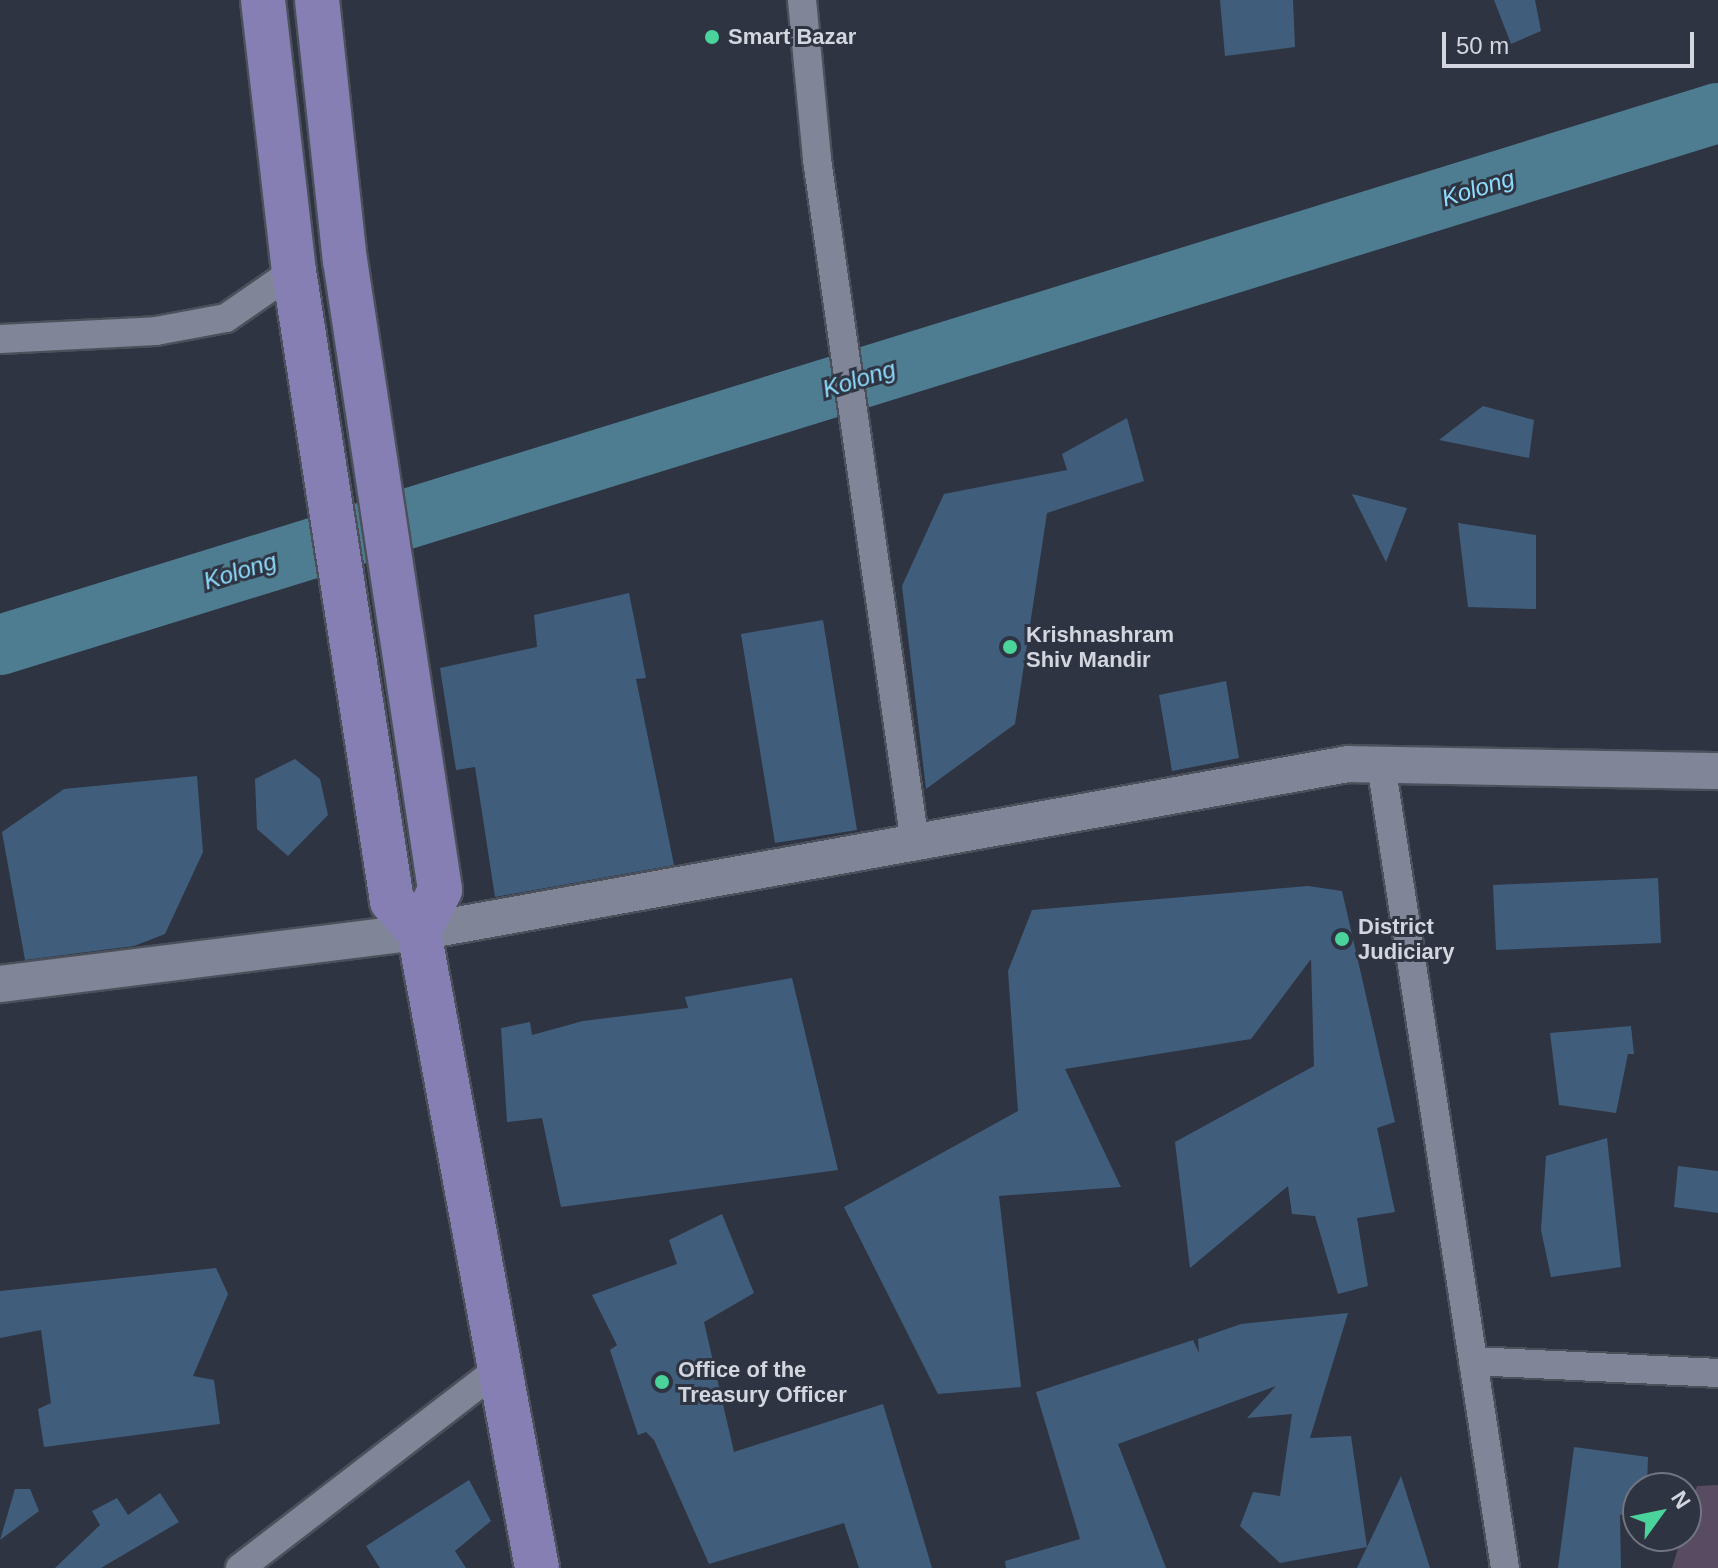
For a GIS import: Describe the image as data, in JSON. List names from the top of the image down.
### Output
{
  "water": ["Kolong"],
  "places": [
    "Smart Bazar",
    "Krishnashram Shiv Mandir",
    "District Judiciary",
    "Office of the Treasury Officer"
  ],
  "scale_bar": "50 m",
  "north": "top right"
}
